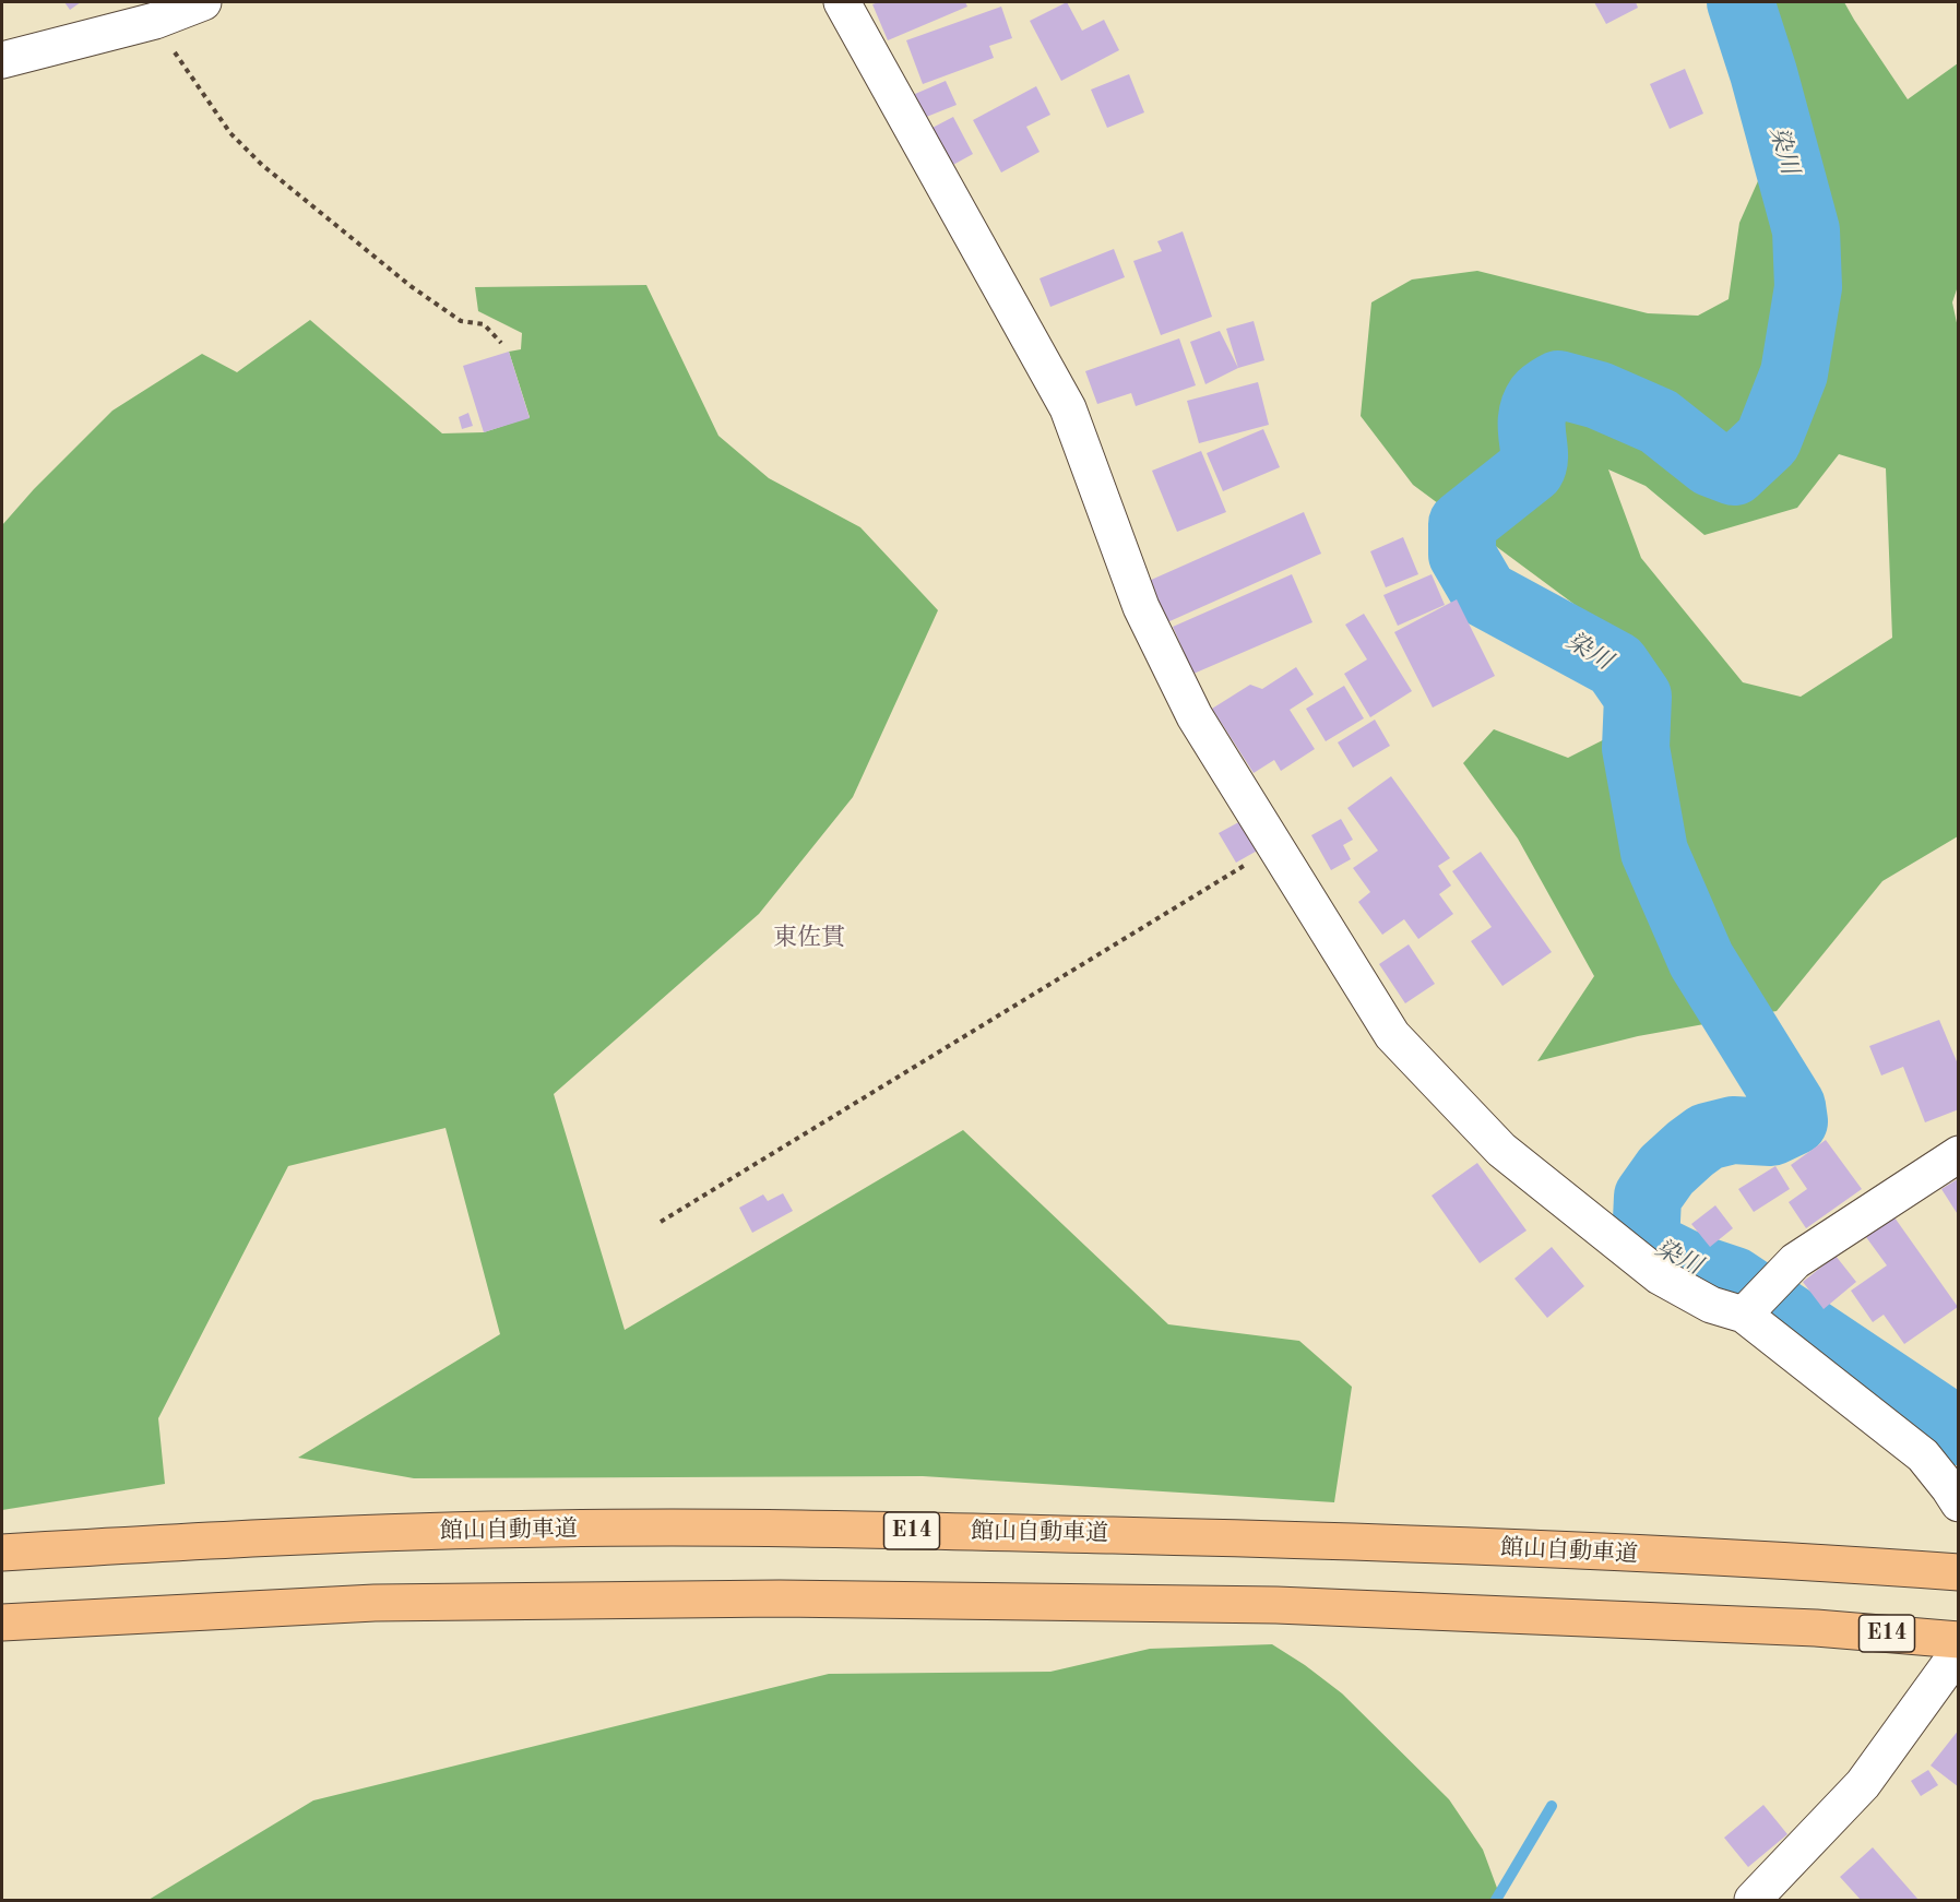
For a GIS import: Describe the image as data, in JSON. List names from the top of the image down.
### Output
{
  "streets": {
    "highway": ["館山自動車道", "E14"]
  },
  "districts": ["東佐貫"],
  "water": ["染川"]
}
